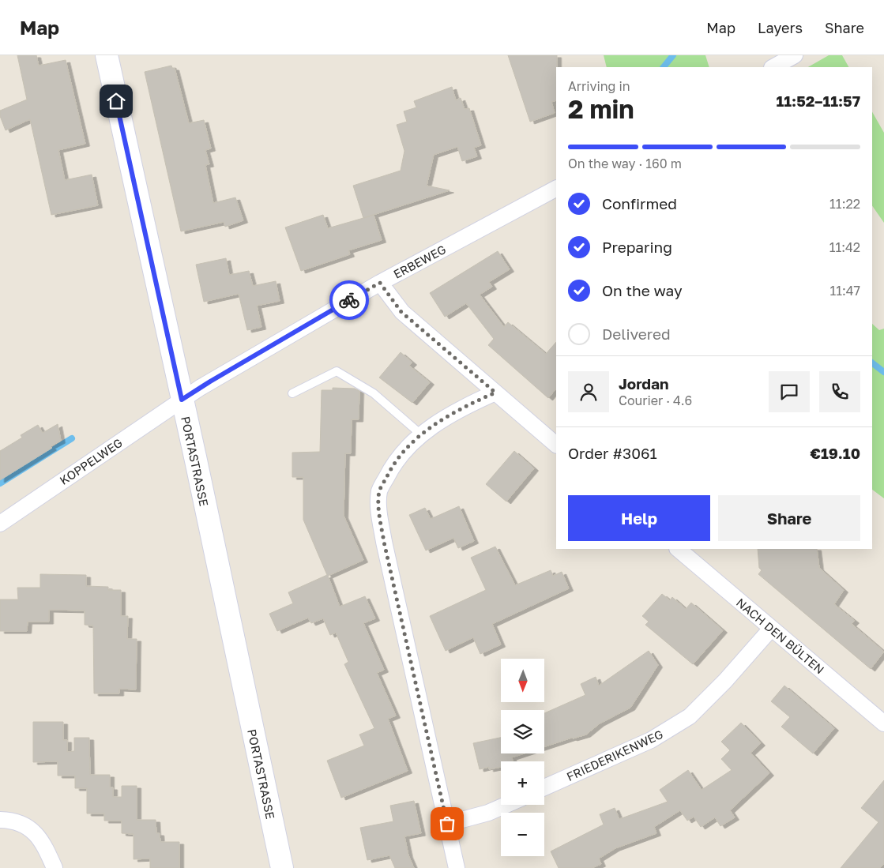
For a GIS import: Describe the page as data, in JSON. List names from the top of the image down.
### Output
{
  "streets": {
    "main road": ["PORTASTRASSE"],
    "street": [
      "ERBEWEG",
      "KOPPELWEG",
      "NACH DEN BÜLTEN",
      "FRIEDERIKENWEG"
    ]
  },
  "crossings": [
    ["ERBEWEG", "KOPPELWEG"],
    ["ERBEWEG", "PORTASTRASSE"],
    ["KOPPELWEG", "PORTASTRASSE"],
    ["NACH DEN BÜLTEN", "FRIEDERIKENWEG"]
  ],
  "north": "bottom",
  "page": {
    "header": "Map",
    "nav": ["Map", "Layers", "Share"],
    "heading": ["2 min", "Arriving in", "11:52–11:57"],
    "panel": [
      "Jordan",
      "Courier · 4.6",
      "Order #3061",
      "€19.10"
    ],
    "bar": "On the way · 160 m",
    "list": [
      ["Confirmed", "11:22"],
      ["Preparing", "11:42"],
      ["On the way", "11:47"],
      "Delivered"
    ],
    "buttons": ["Help", "Share"],
    "map_buttons": ["+", "−"]
  }
}
